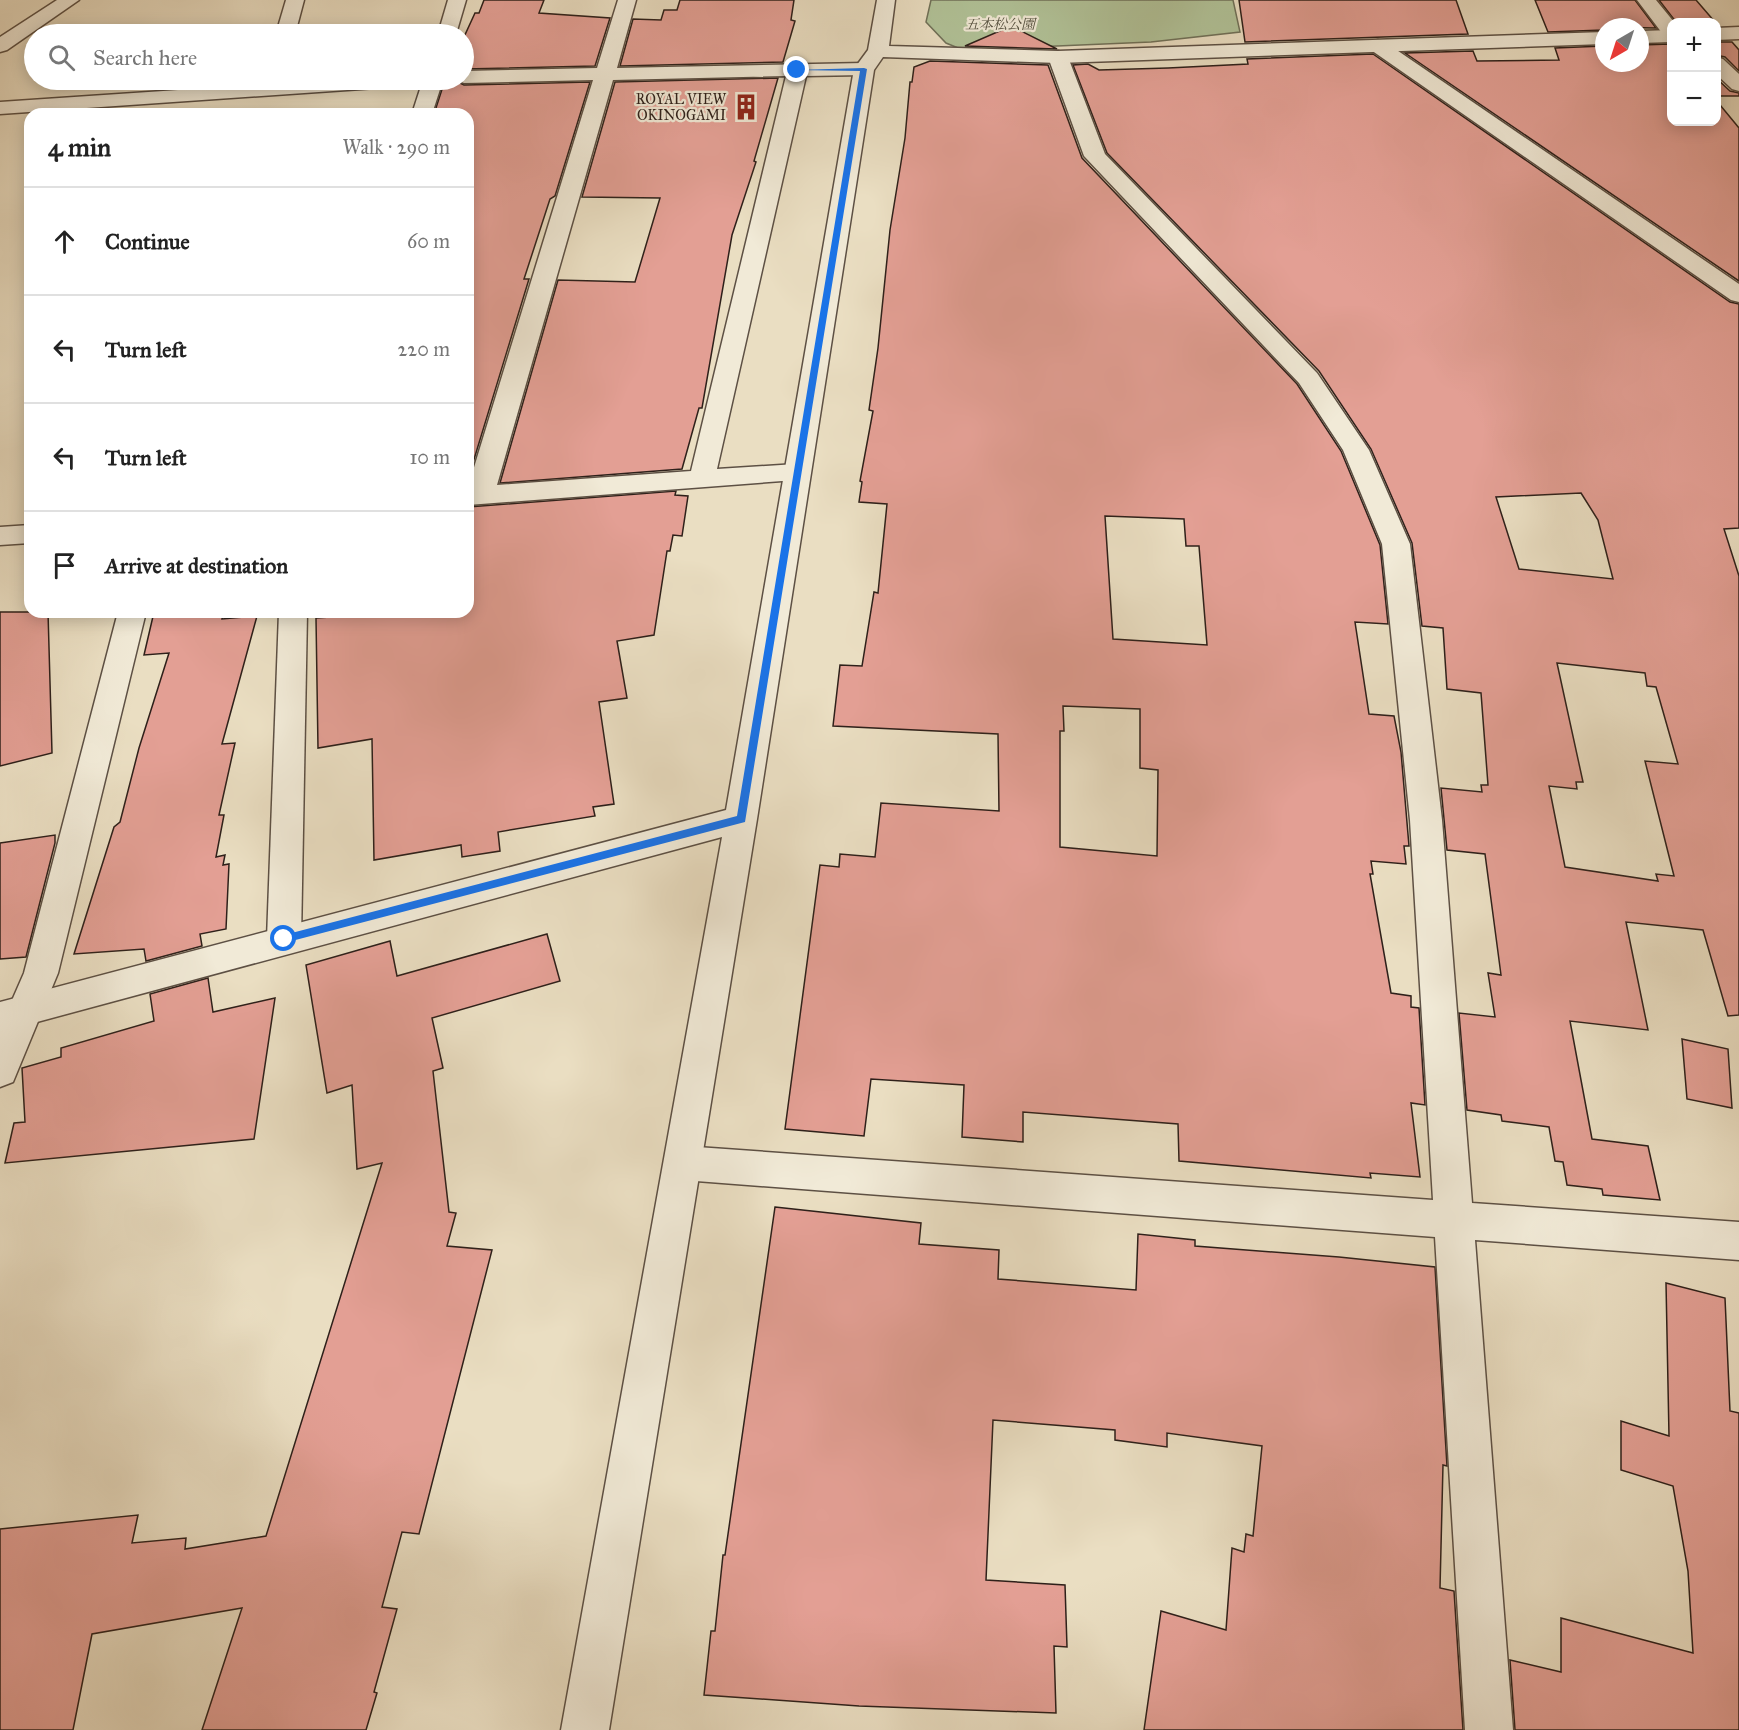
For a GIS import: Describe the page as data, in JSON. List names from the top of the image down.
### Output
{
  "parks": ["五本松公園"],
  "places": {
    "building": ["ROYAL VIEW OKINOGAMI"]
  },
  "north": "bottom left",
  "page": {
    "map_buttons": ["+", "−"],
    "search": "Search here",
    "heading": ["4 min", "Walk · 290 m"],
    "list": [
      ["Continue", "60 m"],
      ["Turn left", "220 m"],
      ["Turn left", "10 m"],
      "Arrive at destination"
    ]
  }
}
